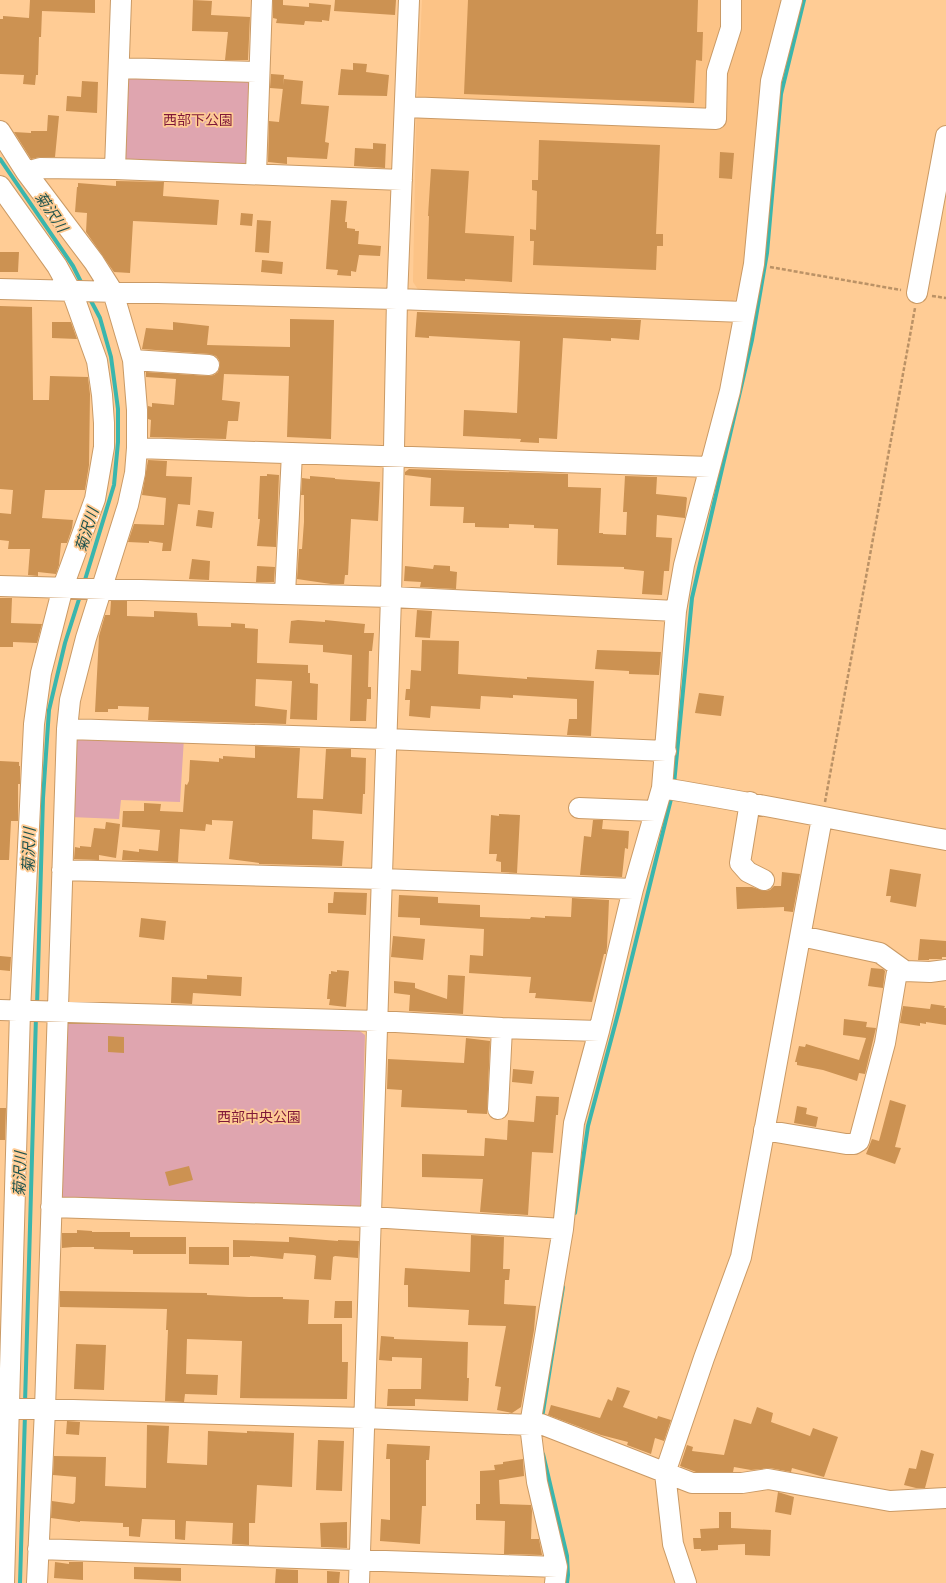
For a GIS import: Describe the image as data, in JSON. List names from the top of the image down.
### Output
{
  "water": ["菊沢川"],
  "parks": ["西部下公園", "西部中央公園"]
}
